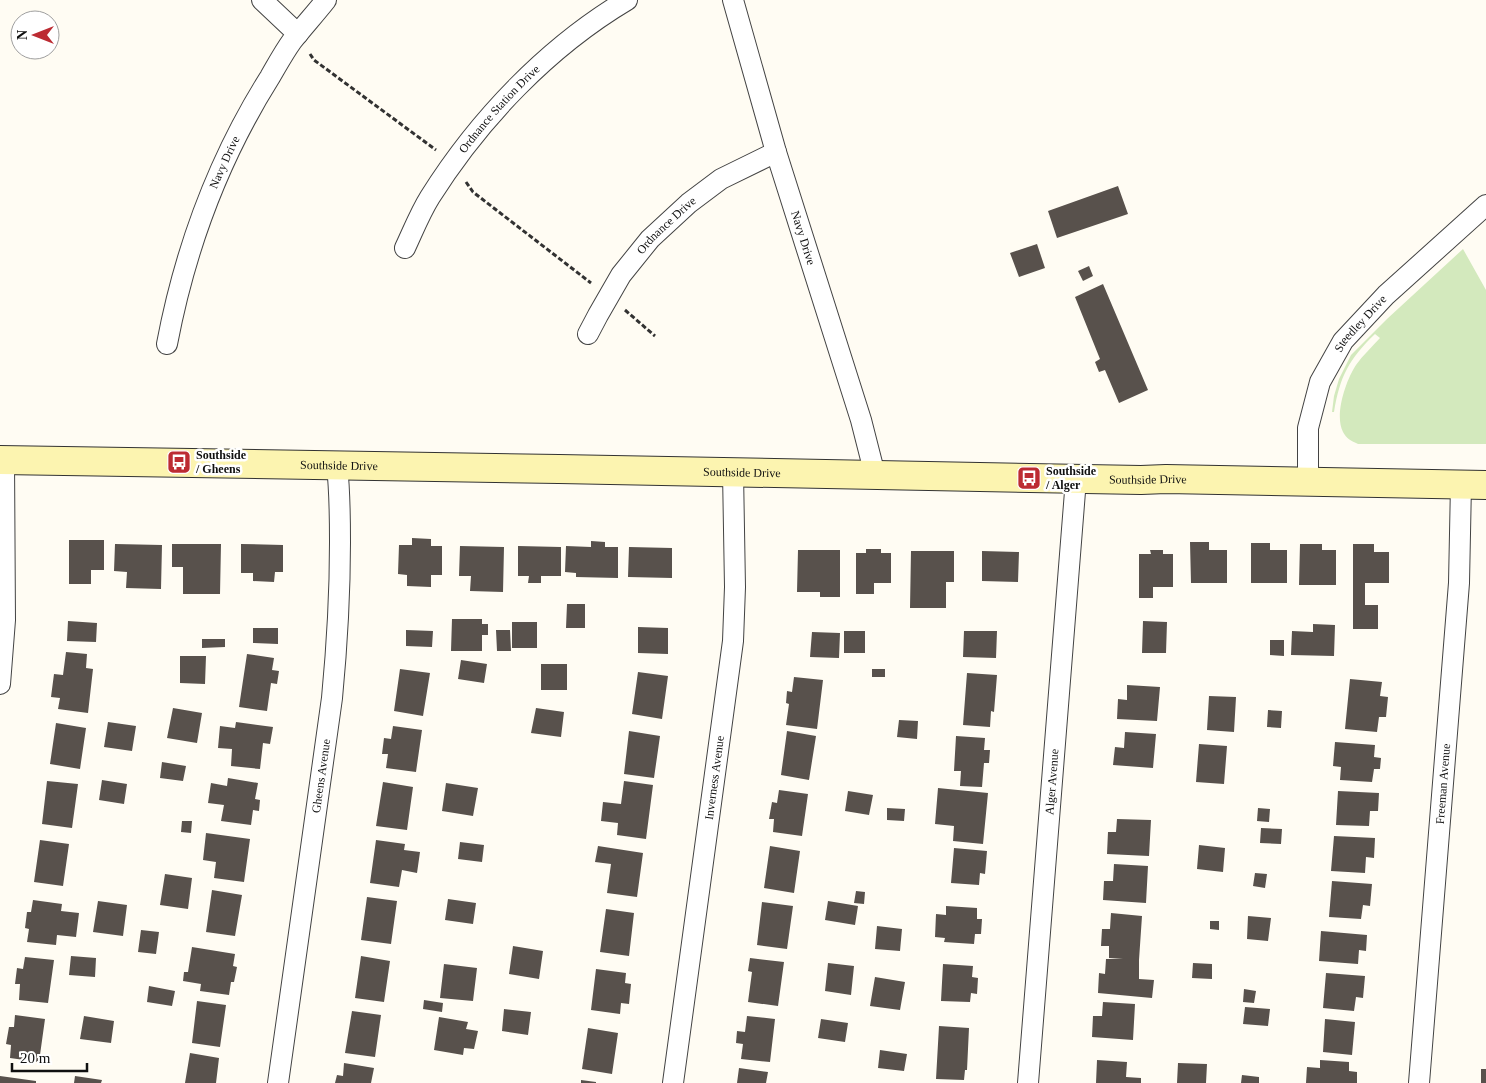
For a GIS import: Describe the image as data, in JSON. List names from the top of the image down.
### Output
{
  "streets": {
    "main road": ["Southside Drive"],
    "street": [
      "Ordnance Station Drive",
      "Navy Drive",
      "Ordnance Drive",
      "Steedley Drive",
      "Gheens Avenue",
      "Inverness Avenue",
      "Alger Avenue",
      "Freeman Avenue"
    ]
  },
  "crossings": [
    ["Navy Drive", "Ordnance Drive"],
    ["Navy Drive", "Southside Drive"],
    ["Steedley Drive", "Southside Drive"],
    ["Southside Drive", "Gheens Avenue"],
    ["Southside Drive", "Inverness Avenue"],
    ["Southside Drive", "Alger Avenue"],
    ["Southside Drive", "Freeman Avenue"]
  ],
  "places": {
    "bus stop": ["Southside / Gheens", "Southside / Alger"]
  },
  "scale_bar": "20 m",
  "north": "left"
}
